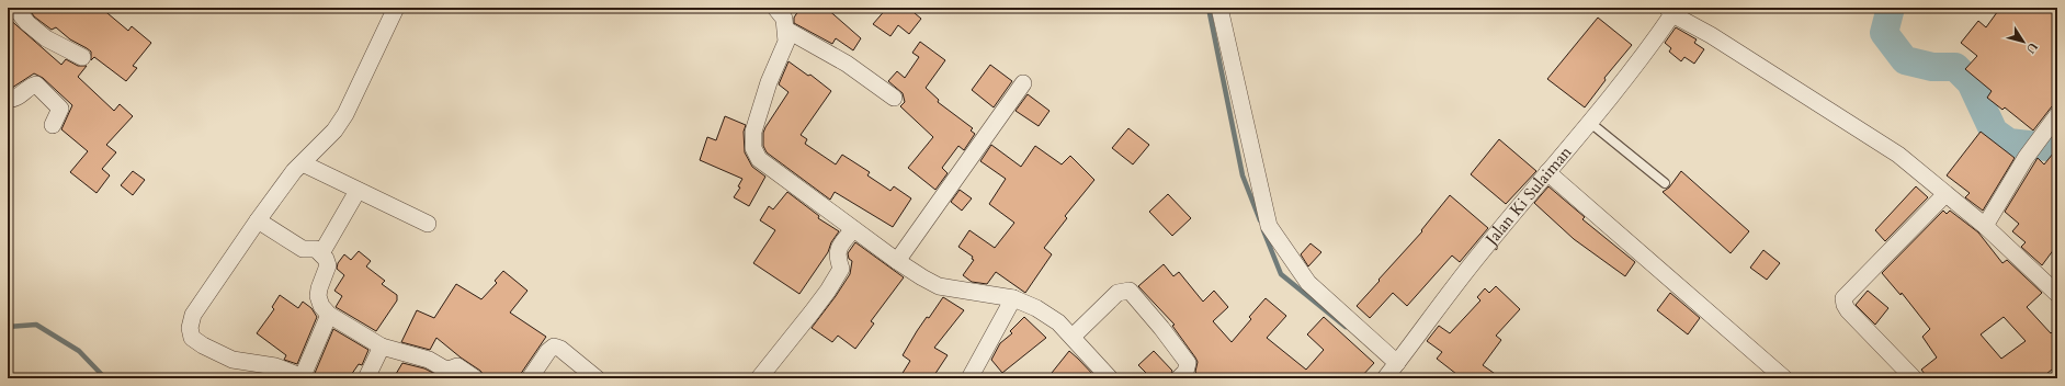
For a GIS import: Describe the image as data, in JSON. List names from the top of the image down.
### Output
{
  "streets": {
    "street": ["Jalan Ki Sulaiman"]
  },
  "north": "bottom right"
}
